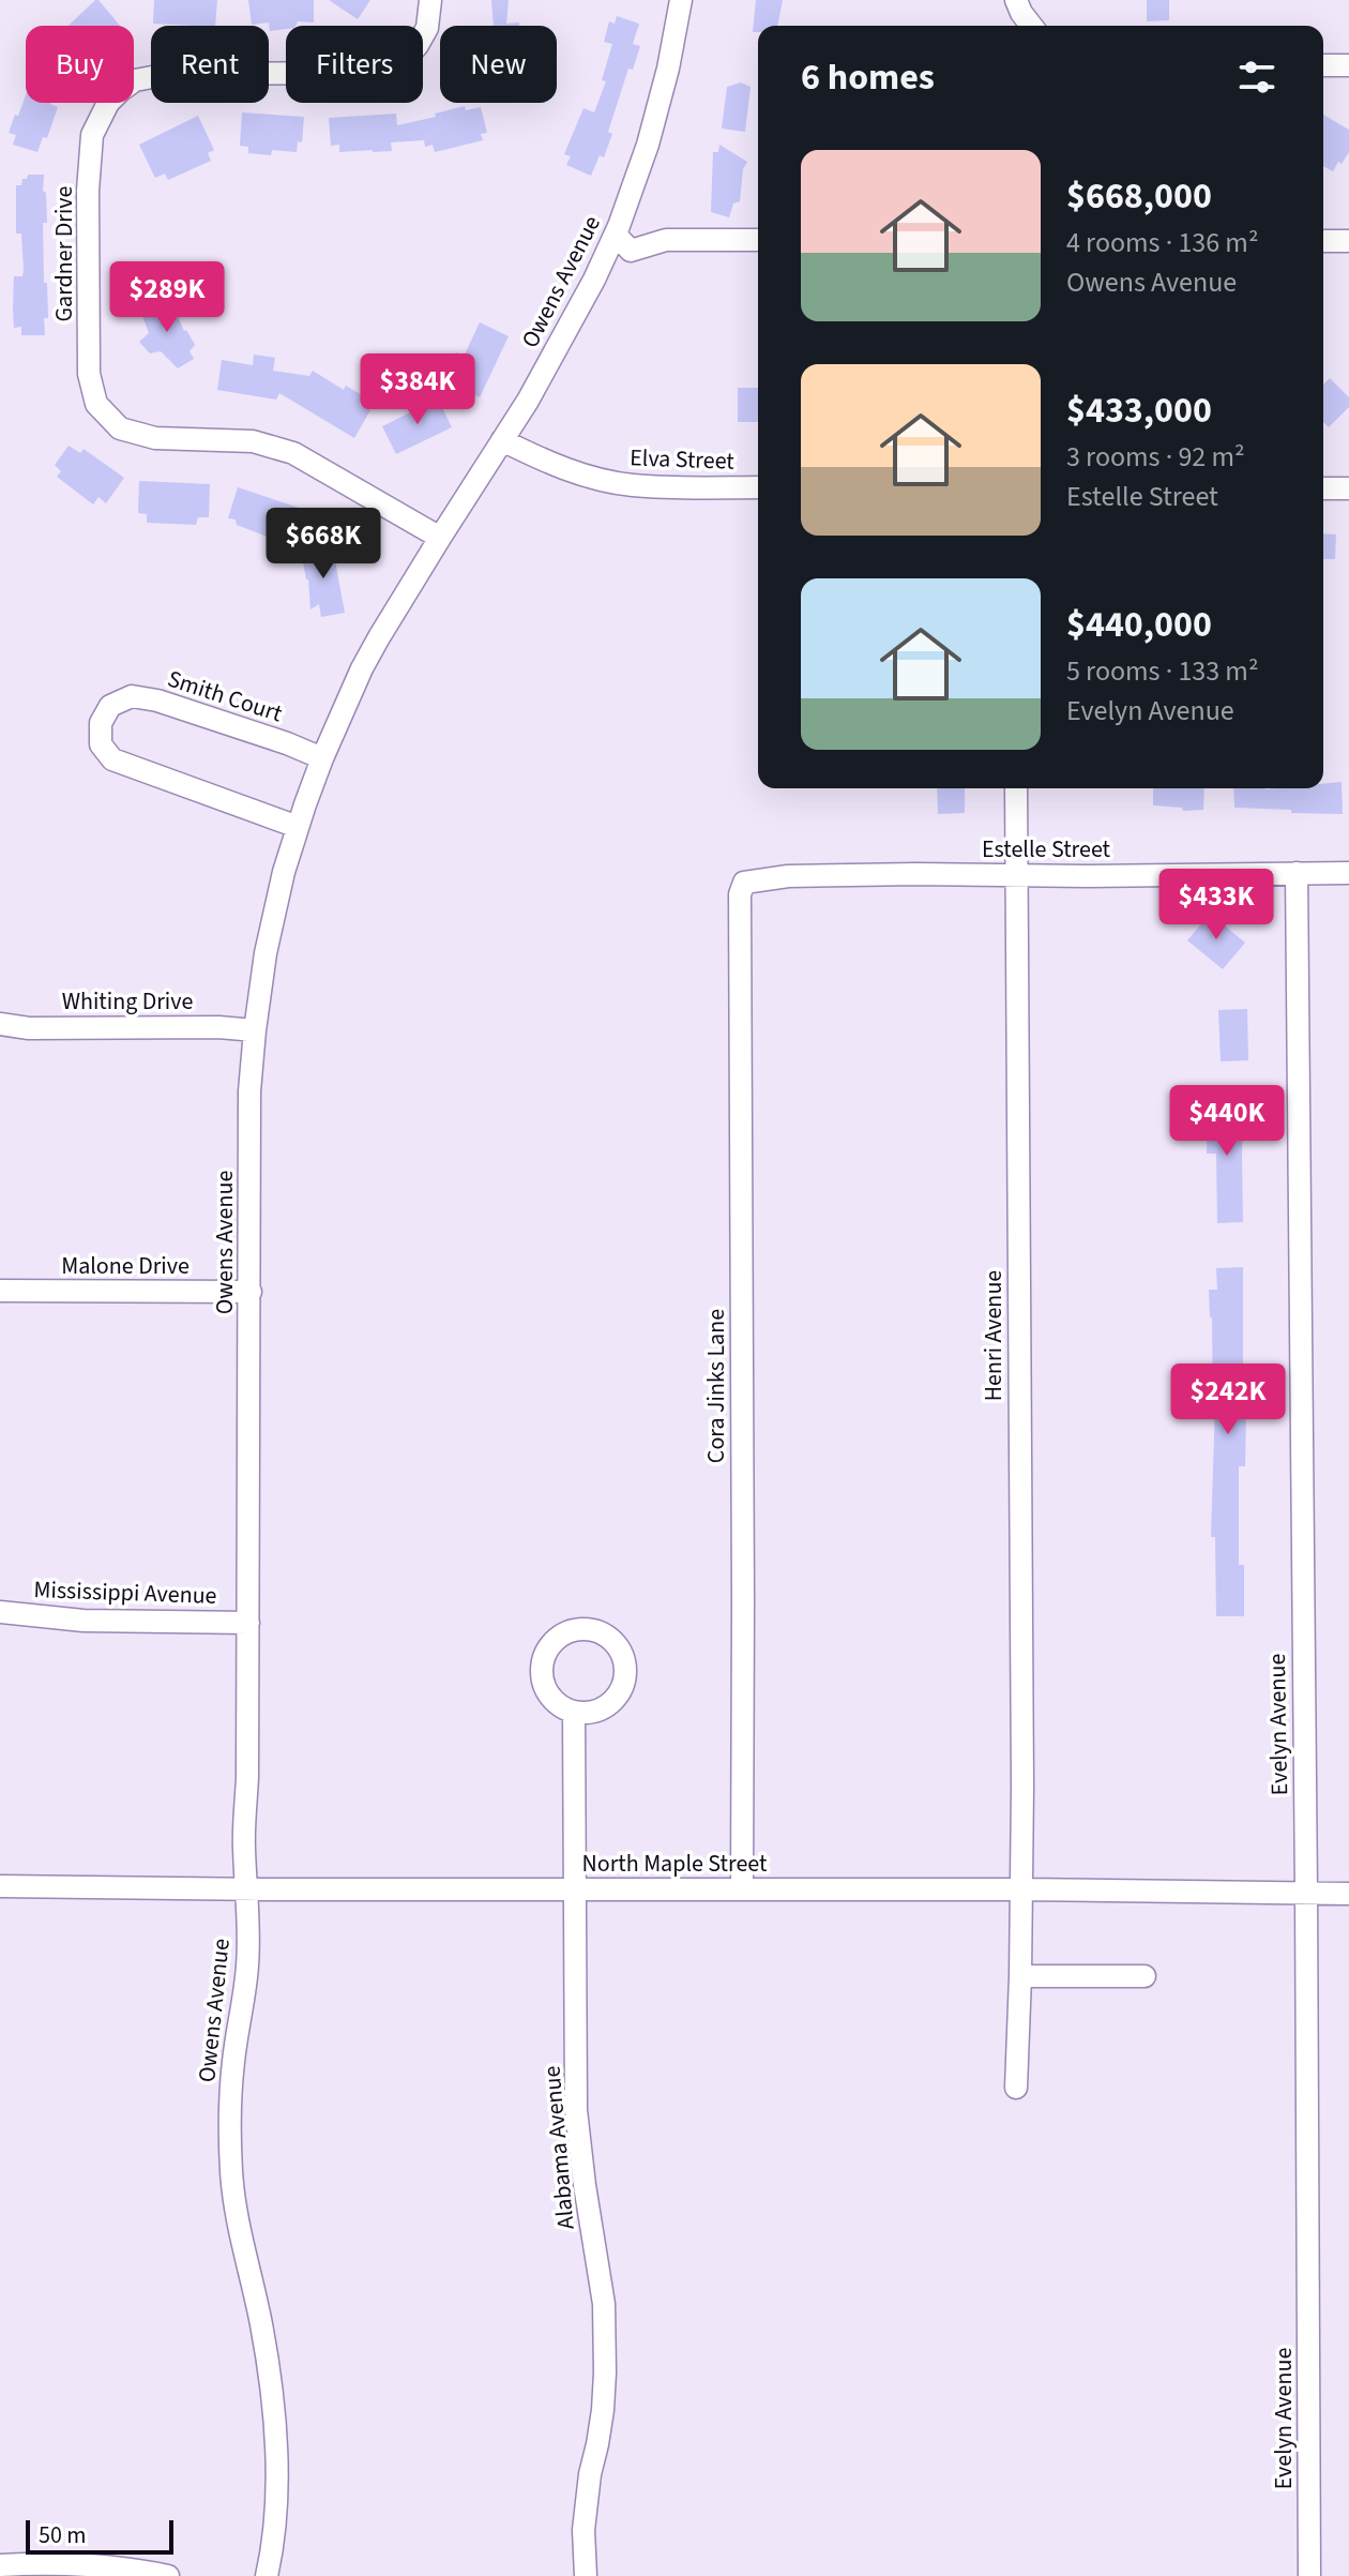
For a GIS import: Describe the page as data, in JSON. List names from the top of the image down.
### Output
{
  "streets": {
    "street": [
      "Gardner Drive",
      "Owens Avenue",
      "Elva Street",
      "Smith Court",
      "Estelle Street",
      "Whiting Drive",
      "Malone Drive",
      "Henri Avenue",
      "Cora Jinks Lane",
      "Mississippi Avenue",
      "Evelyn Avenue",
      "North Maple Street",
      "Alabama Avenue"
    ]
  },
  "crossings": [
    ["Gardner Drive", "Owens Avenue"],
    ["Owens Avenue", "Elva Street"],
    ["Owens Avenue", "Smith Court"],
    ["Owens Avenue", "Whiting Drive"],
    ["Owens Avenue", "Malone Drive"],
    ["Owens Avenue", "Mississippi Avenue"],
    ["Owens Avenue", "North Maple Street"],
    ["Estelle Street", "Henri Avenue"],
    ["Estelle Street", "Cora Jinks Lane"],
    ["Estelle Street", "Evelyn Avenue"],
    ["Henri Avenue", "North Maple Street"],
    ["Cora Jinks Lane", "North Maple Street"],
    ["Evelyn Avenue", "North Maple Street"],
    ["North Maple Street", "Alabama Avenue"]
  ],
  "scale_bar": "50 m",
  "page": {
    "chip": [
      "Buy",
      "Rent",
      "Filters",
      "New"
    ],
    "heading": "6 homes",
    "list": [
      {
        "name": "$668,000",
        "note": "4 rooms · 136 m² · Owens Avenue"
      },
      {
        "name": "$433,000",
        "note": "3 rooms · 92 m² · Estelle Street"
      },
      {
        "name": "$440,000",
        "note": "5 rooms · 133 m² · Evelyn Avenue"
      }
    ],
    "price": [
      "$289K",
      "$384K",
      "$668K",
      "$433K",
      "$440K",
      "$242K"
    ],
    "scale": "50 m"
  }
}
